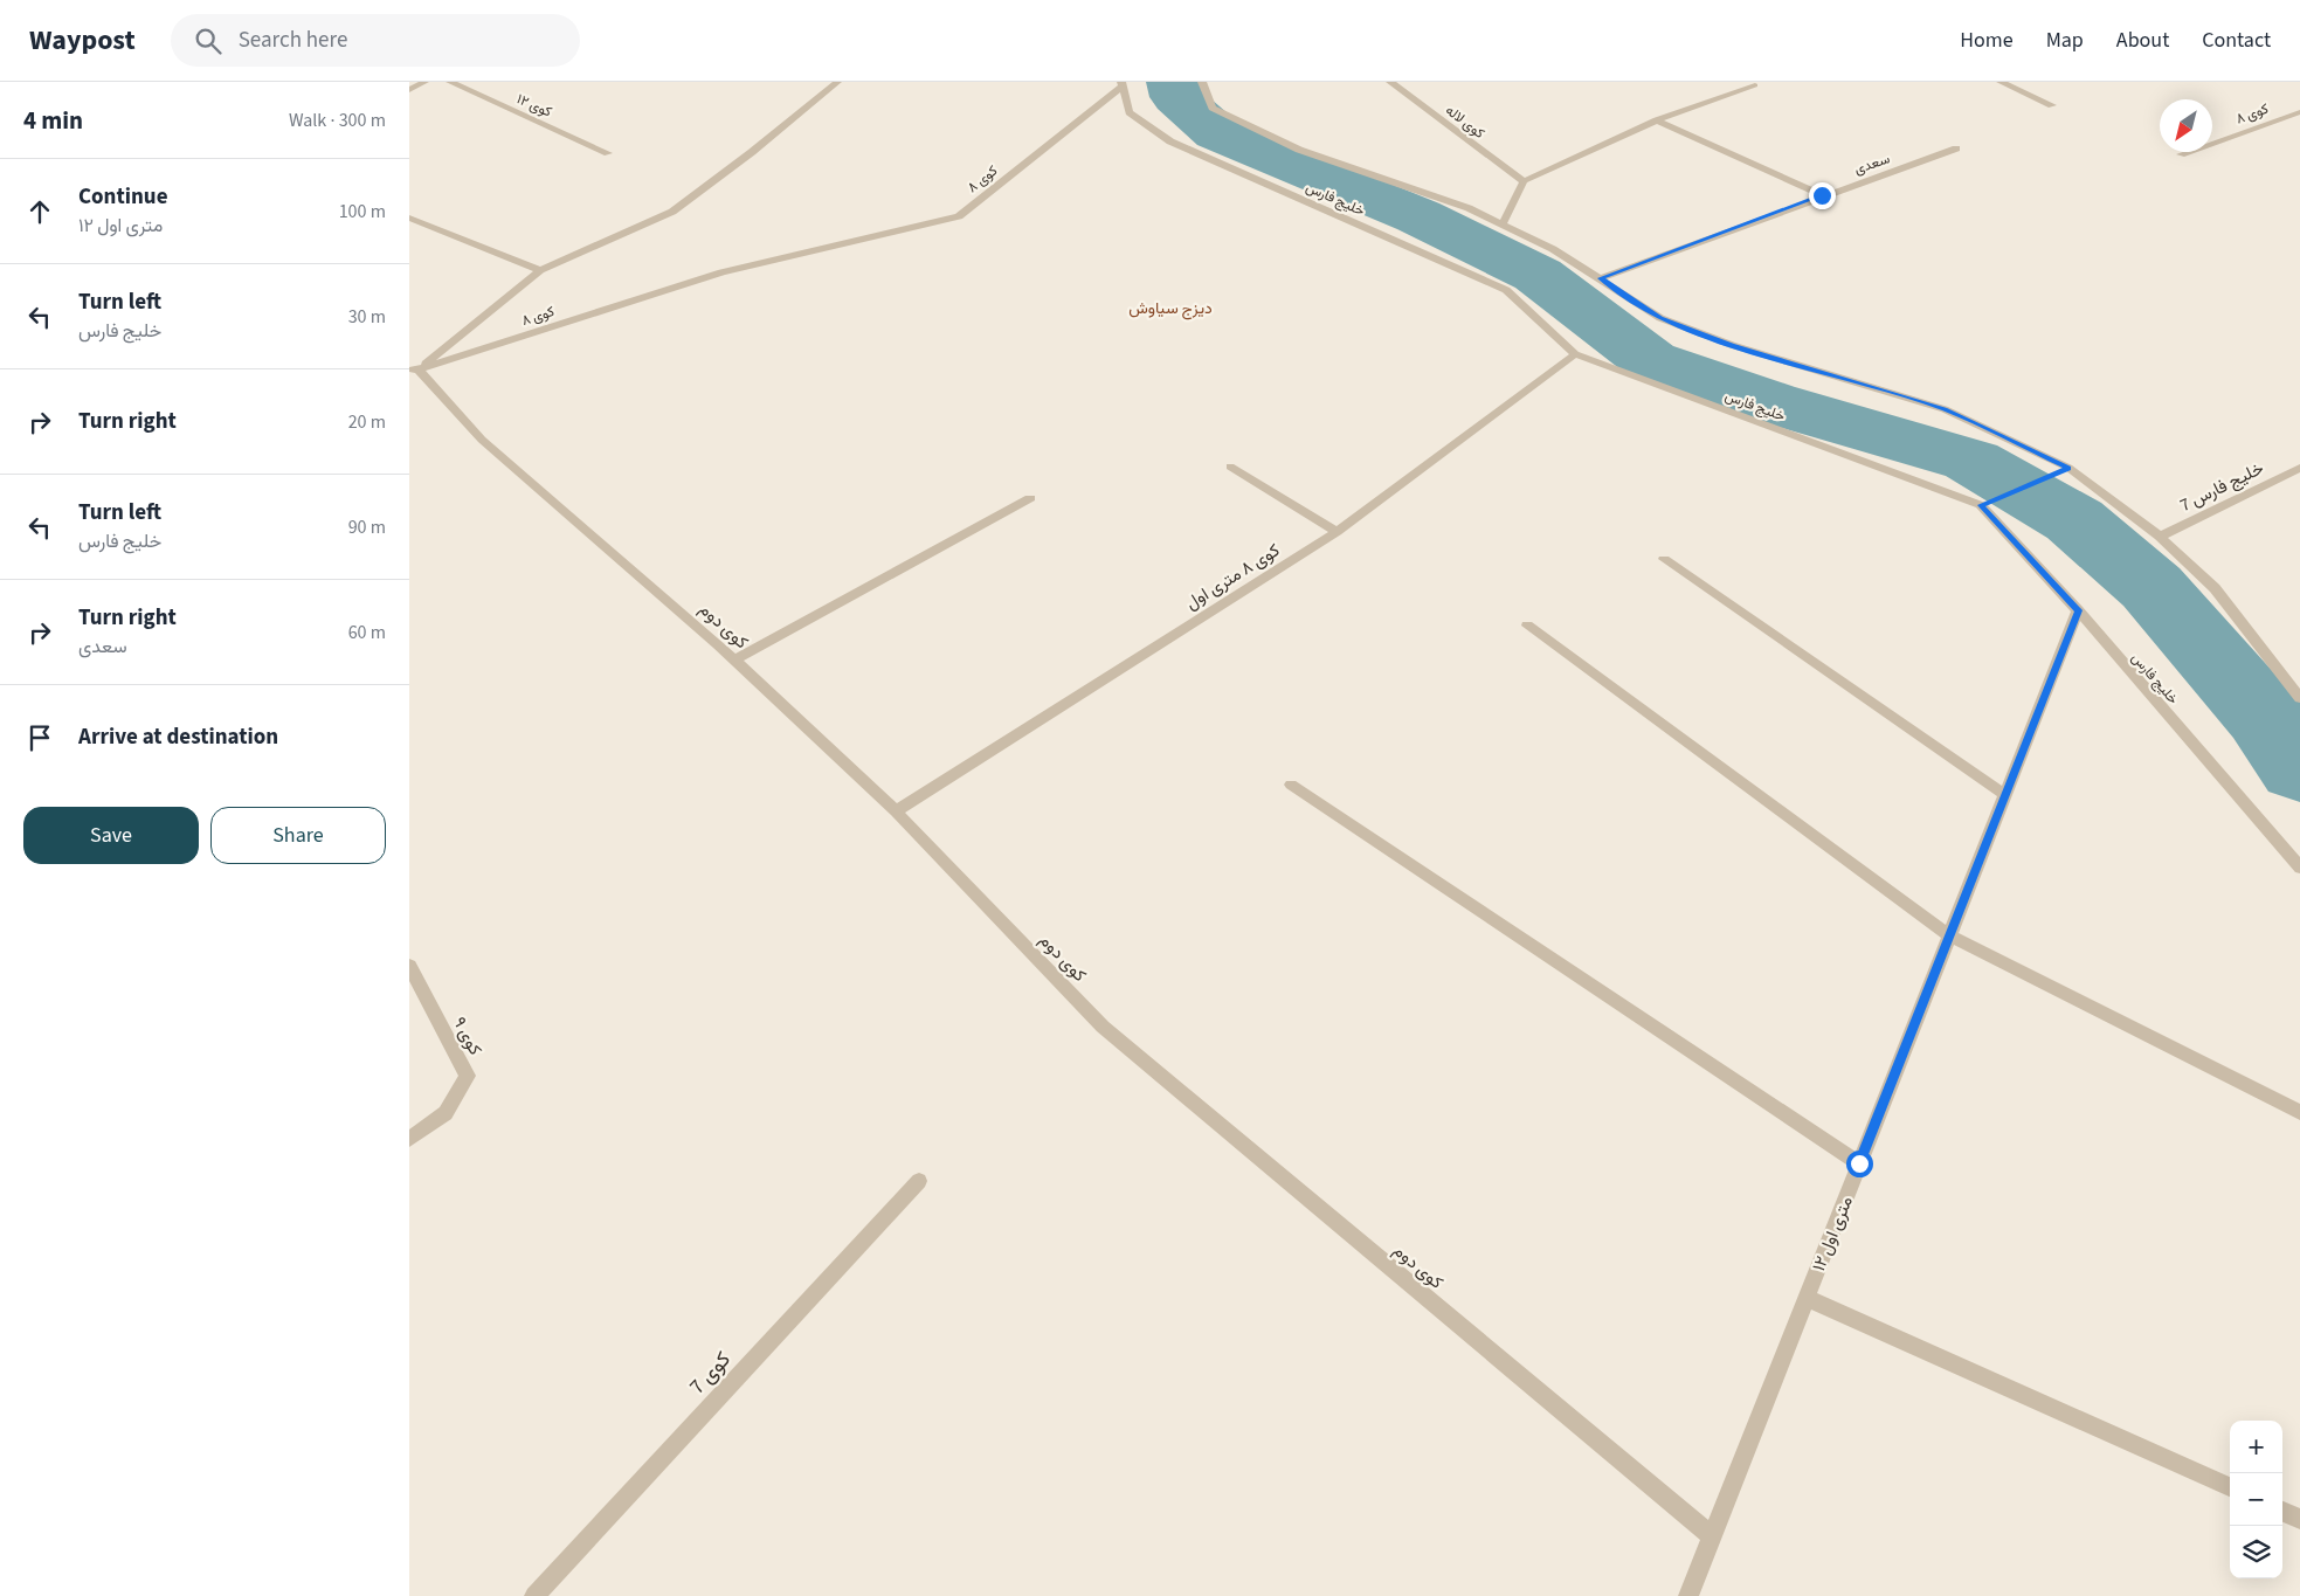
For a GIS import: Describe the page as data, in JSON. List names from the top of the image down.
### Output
{
  "streets": {
    "street": [
      "کوی ۱۲",
      "کوی ۸",
      "کوی لاله",
      "سعدی",
      "خلیج فارس",
      "خلیج فارس 7",
      "کوی ۸ متری اول",
      "کوی دوم",
      "کوی ۹",
      "۱۲ متری اول",
      "کوی 7"
    ]
  },
  "crossings": [
    ["کوی ۸", "خلیج فارس"],
    ["کوی ۸", "کوی دوم"],
    ["سعدی", "خلیج فارس"],
    ["خلیج فارس", "خلیج فارس 7"],
    ["خلیج فارس", "کوی ۸ متری اول"],
    ["خلیج فارس", "۱۲ متری اول"],
    ["کوی ۸ متری اول", "کوی دوم"],
    ["کوی دوم", "۱۲ متری اول"]
  ],
  "districts": ["دیزج سیاوش"],
  "north": "bottom left",
  "page": {
    "header": "Waypost",
    "search": "Search here",
    "nav": [
      "Home",
      "Map",
      "About",
      "Contact"
    ],
    "heading": ["4 min", "Walk · 300 m"],
    "list": [
      ["Continue", "۱۲ متری اول", "100 m"],
      ["Turn left", "خلیج فارس", "30 m"],
      ["Turn right", "20 m"],
      ["Turn left", "خلیج فارس", "90 m"],
      ["Turn right", "سعدی", "60 m"],
      "Arrive at destination"
    ],
    "buttons": ["Save", "Share"],
    "map_buttons": ["+", "−"]
  }
}
